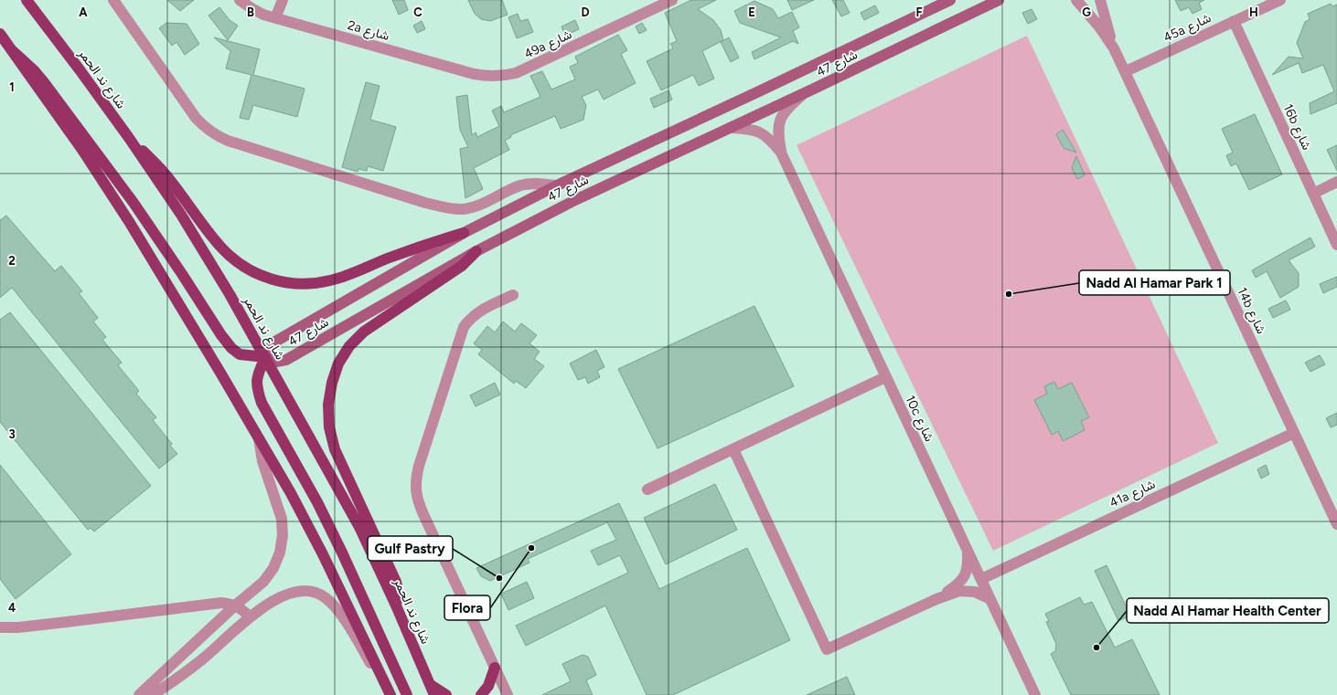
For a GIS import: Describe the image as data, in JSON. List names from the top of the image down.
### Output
{
  "streets": {
    "main road": ["شارع ند الحمر"],
    "street": [
      "45a شارع",
      "2a شارع",
      "49a شارع",
      "شارع 47",
      "16b شارع",
      "14b شارع",
      "10c شارع",
      "41a شارع"
    ]
  },
  "crossings": [
    ["45a شارع", "16b شارع"],
    ["45a شارع", "14b شارع"],
    ["2a شارع", "49a شارع"],
    ["شارع 47", "شارع ند الحمر"],
    ["شارع 47", "10c شارع"],
    ["14b شارع", "41a شارع"],
    ["10c شارع", "41a شارع"]
  ],
  "places": [
    "Nadd Al Hamar Park 1",
    "Flora",
    "Gulf Pastry",
    "Nadd Al Hamar Health Center"
  ],
  "grid": {
    "columns": [
      "A",
      "B",
      "C",
      "D",
      "E",
      "F",
      "G",
      "H"
    ],
    "rows": [
      "1",
      "2",
      "3",
      "4"
    ]
  }
}
